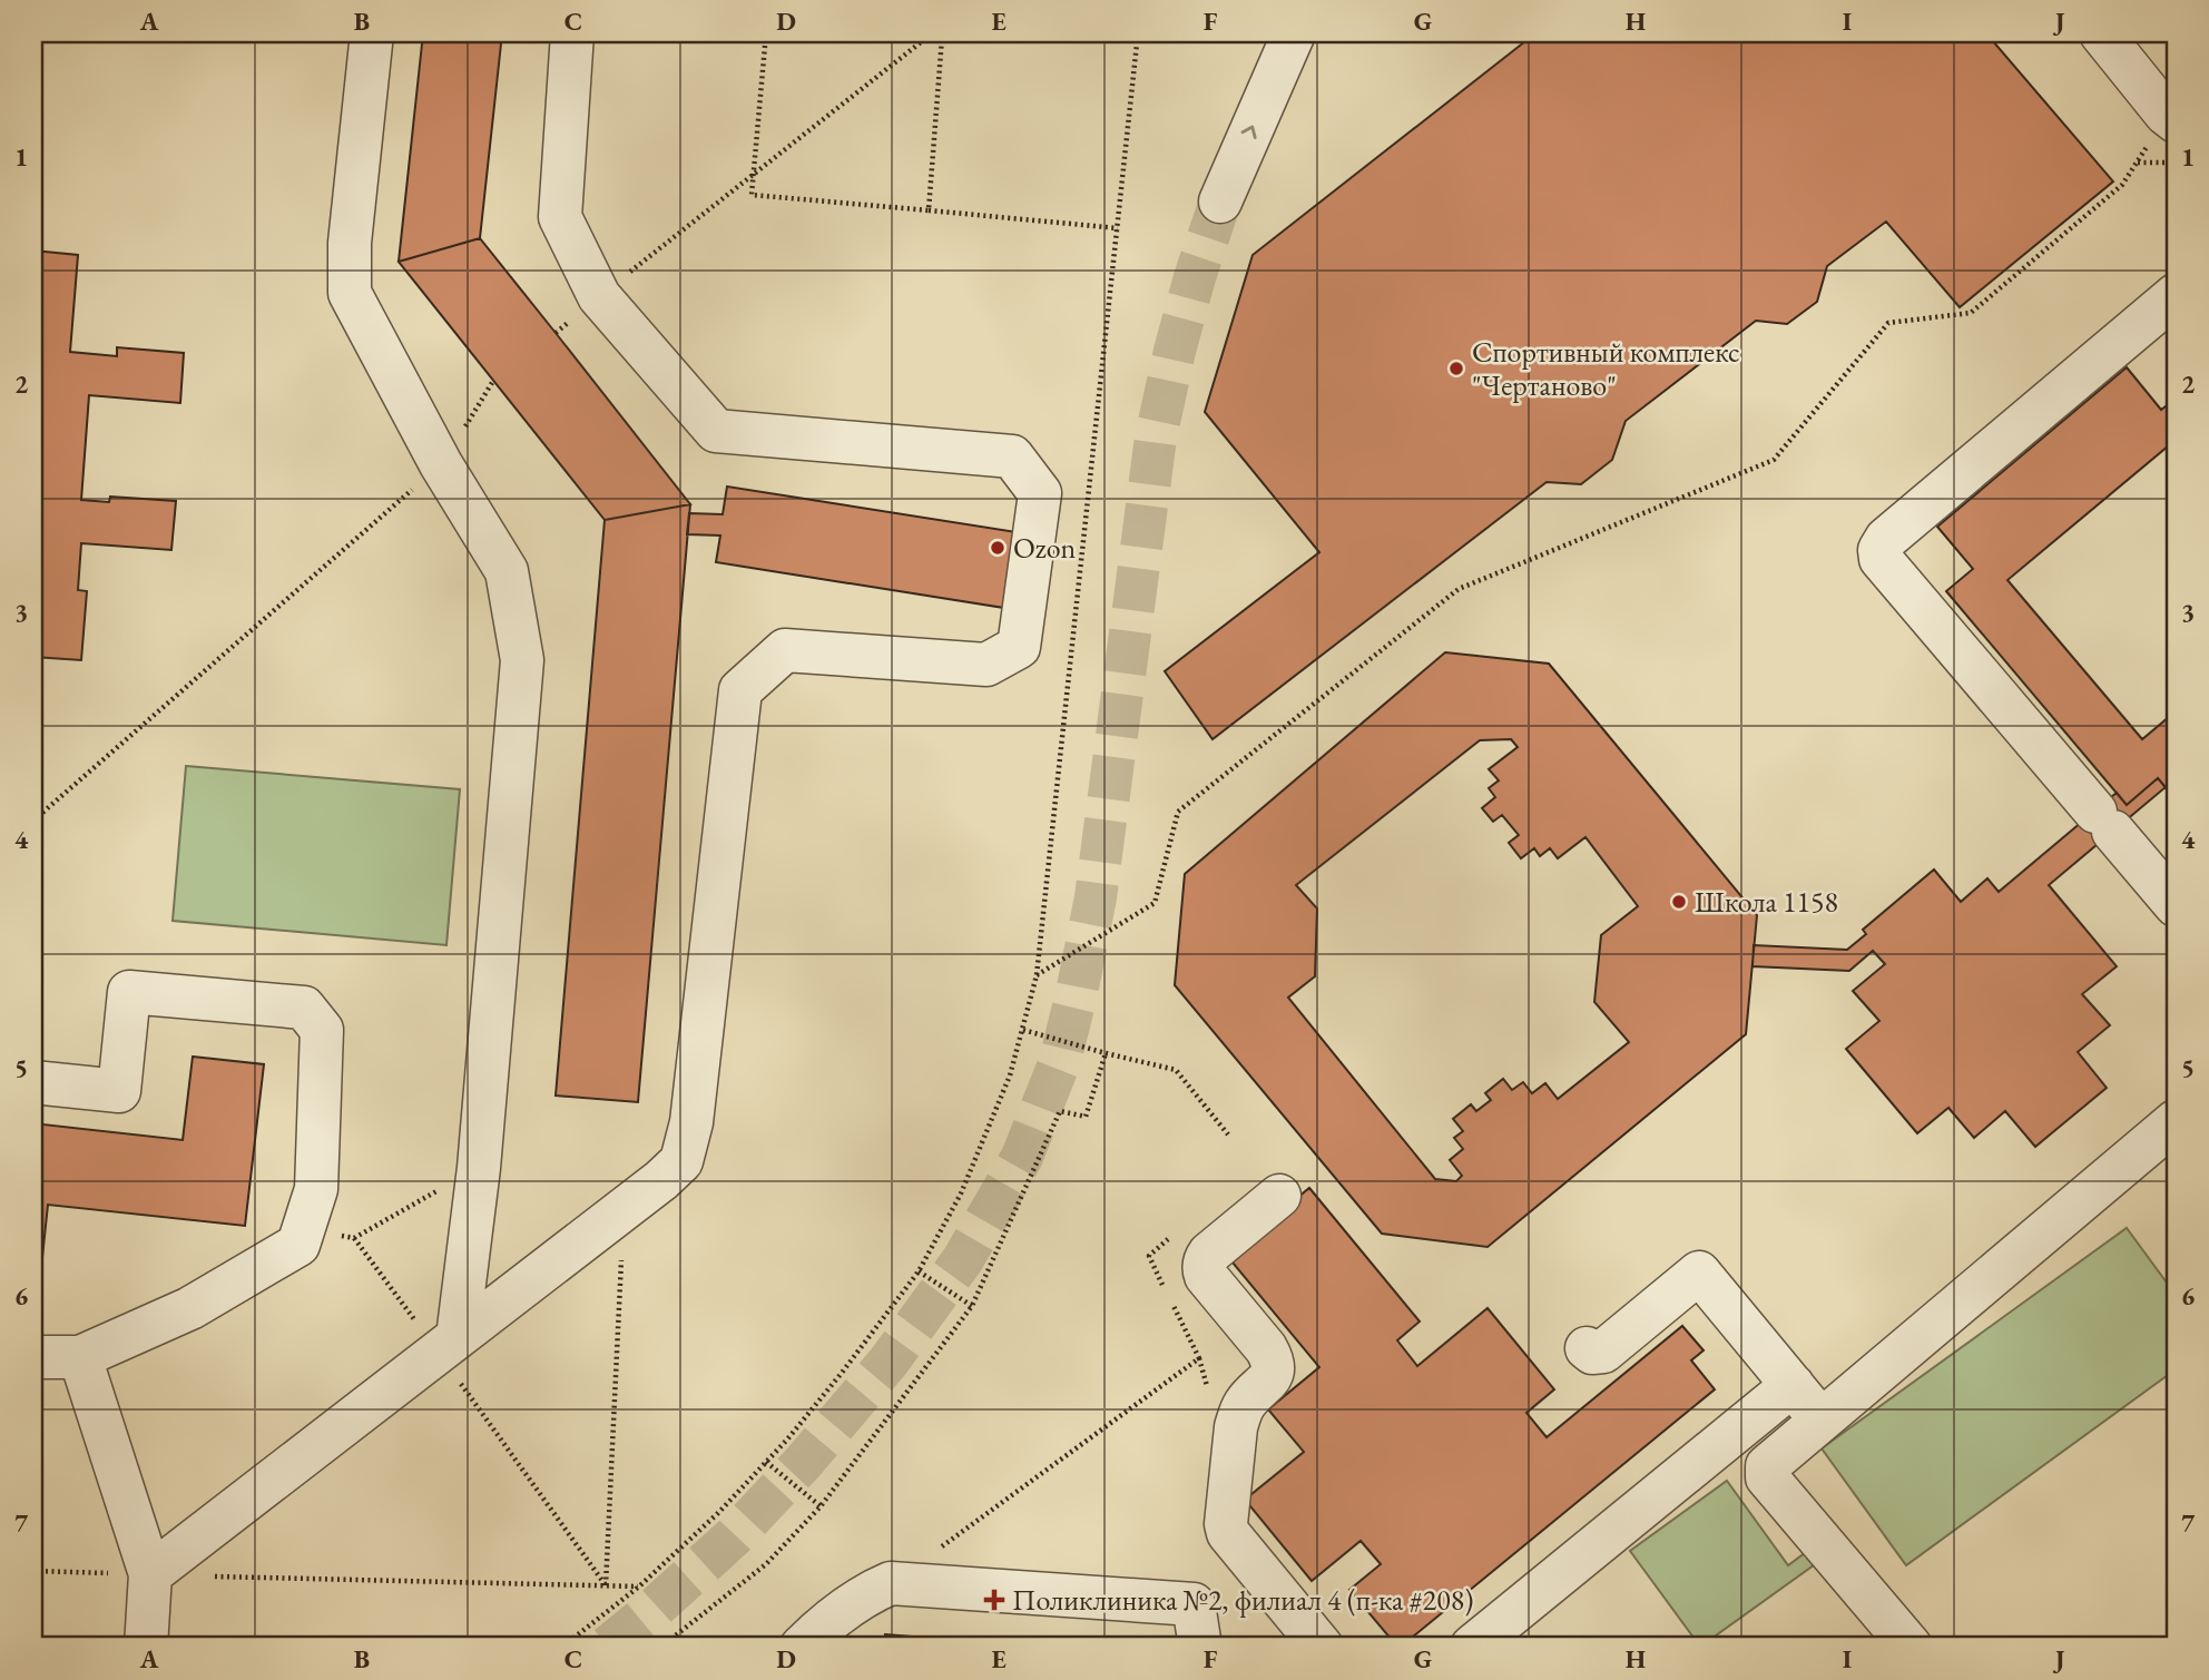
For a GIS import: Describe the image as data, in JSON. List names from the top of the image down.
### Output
{
  "places": {
    "other": ["Спортивный комплекс \"Чертаново\"", "Ozon", "Школа 1158"],
    "health": ["Поликлиника №2, филиал 4 (п-ка #208)"]
  },
  "grid": {
    "columns": [
      "A",
      "B",
      "C",
      "D",
      "E",
      "F",
      "G",
      "H",
      "I",
      "J"
    ],
    "rows": [
      "1",
      "2",
      "3",
      "4",
      "5",
      "6",
      "7"
    ]
  }
}
